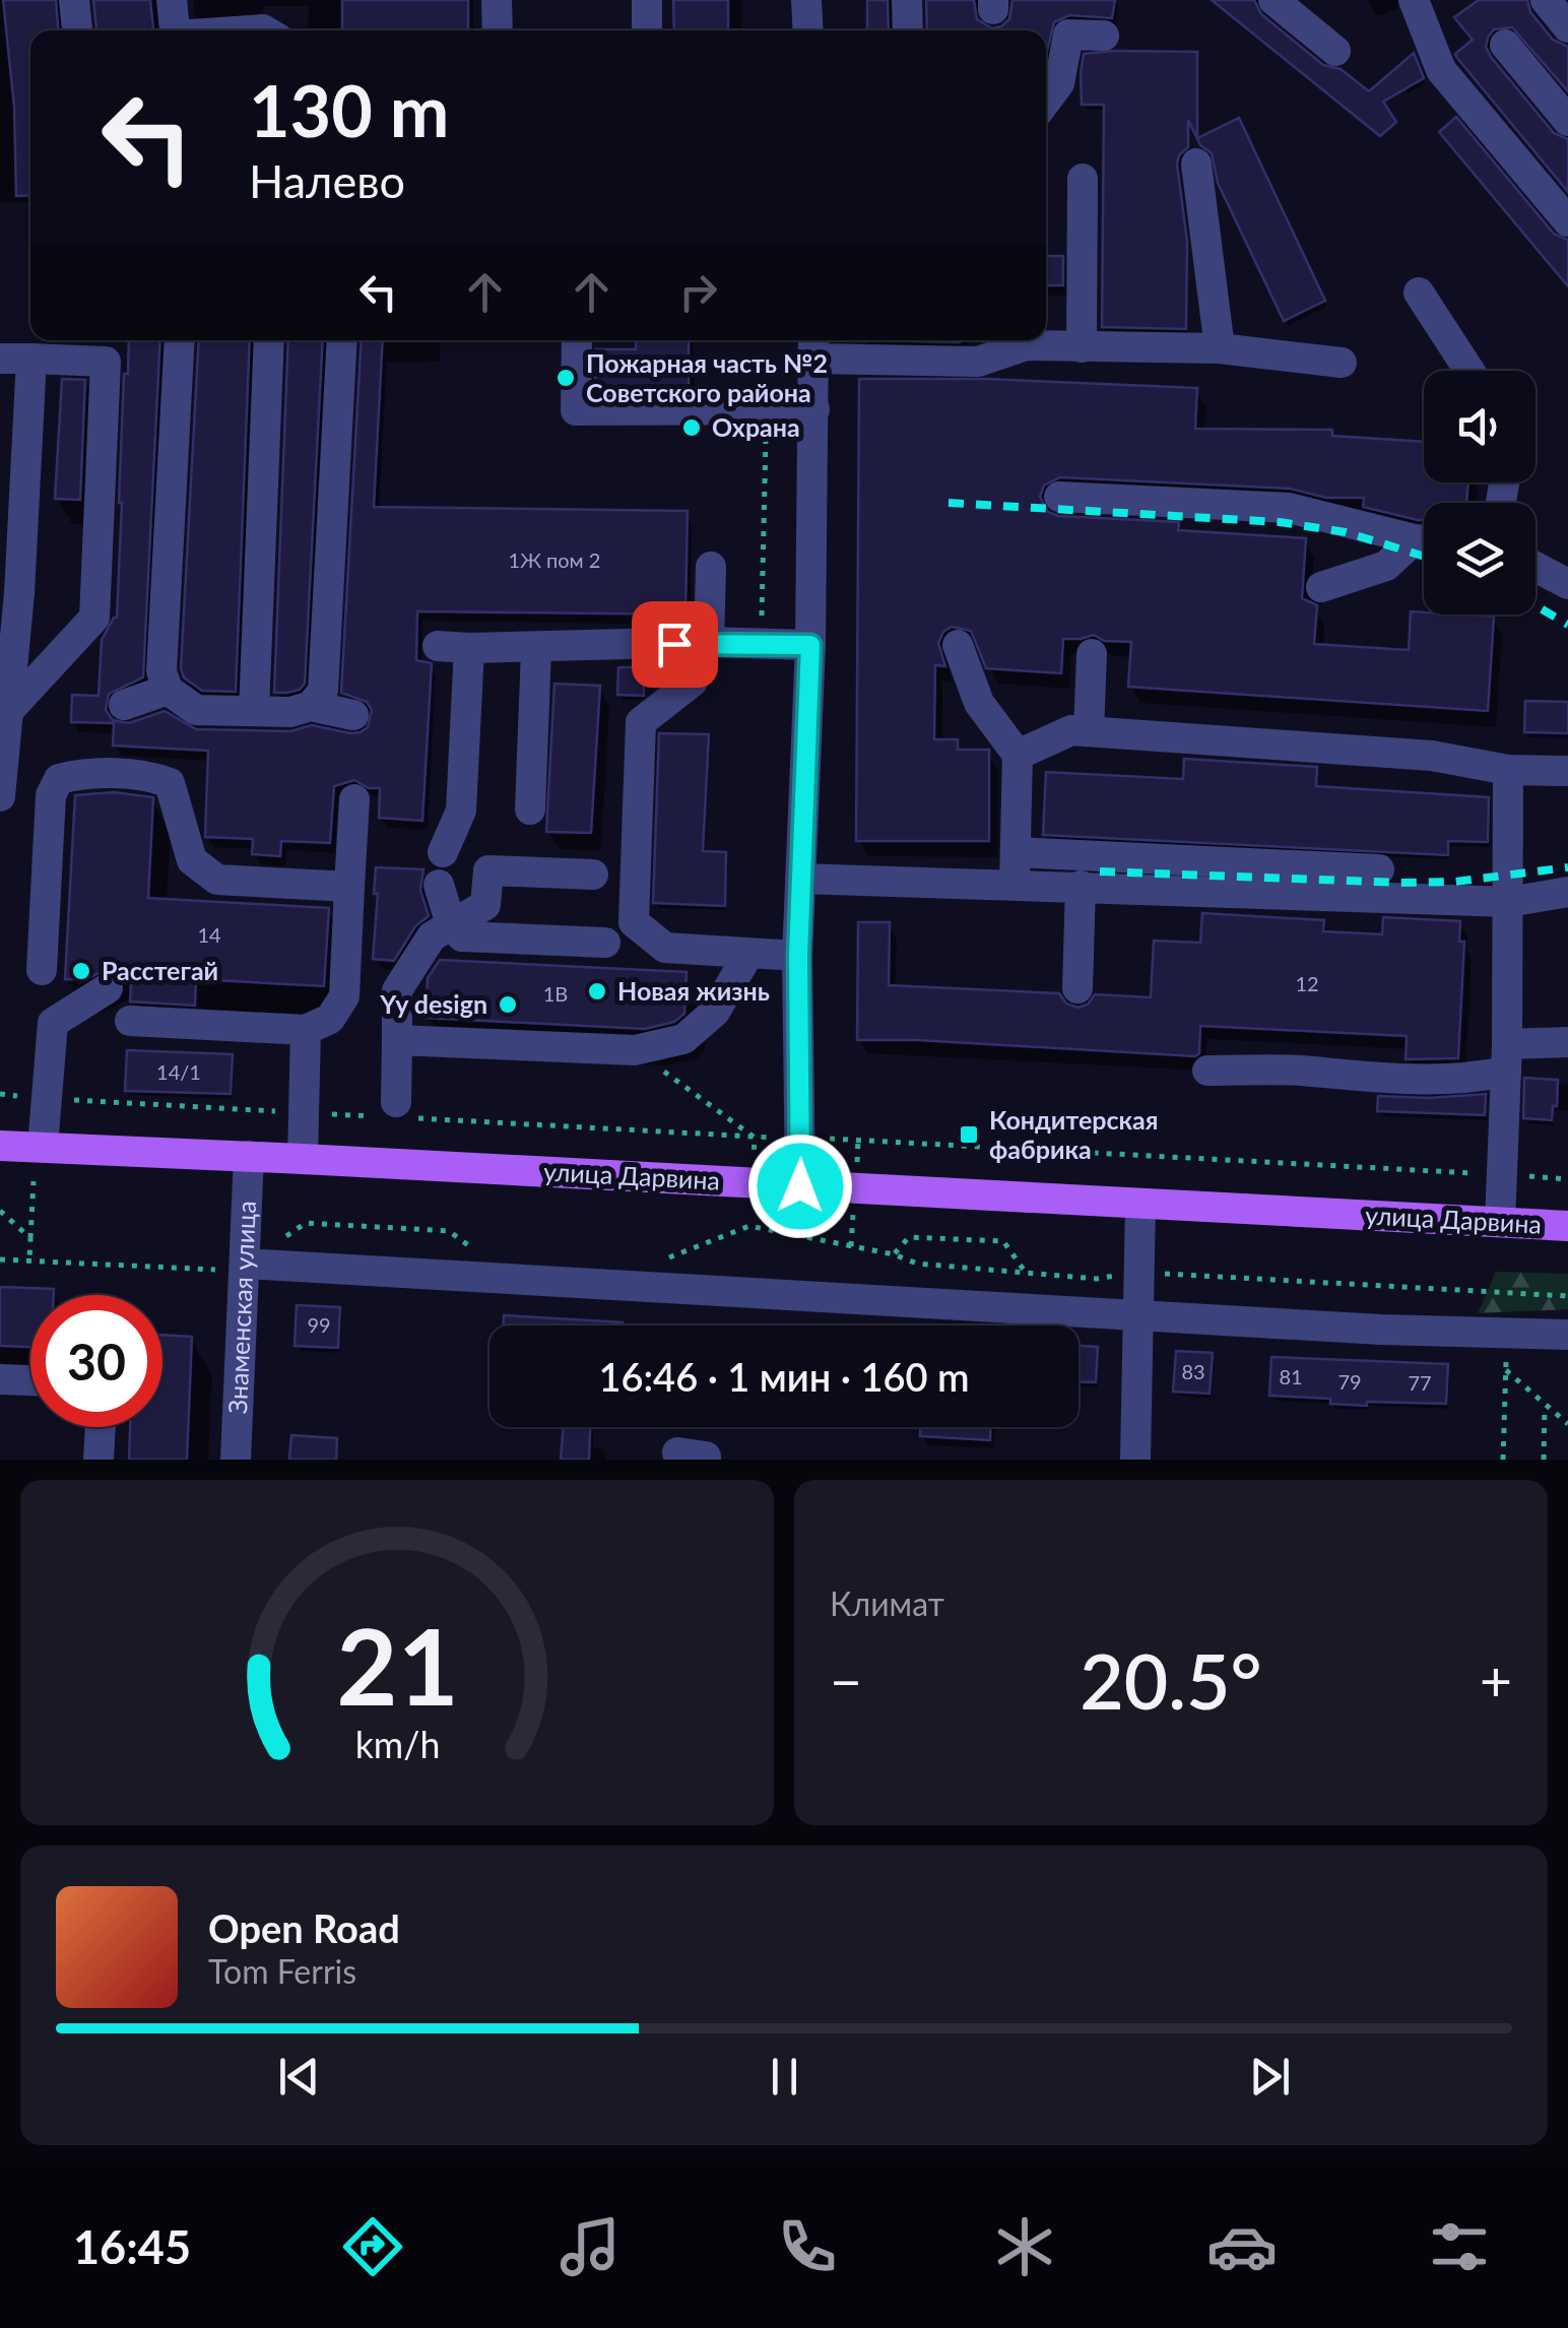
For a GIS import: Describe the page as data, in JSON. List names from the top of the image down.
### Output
{
  "streets": {
    "main road": ["улица Дарвина"],
    "street": ["Знаменская улица"]
  },
  "crossings": [
    ["улица Дарвина", "Знаменская улица"]
  ],
  "places": {
    "other": [
      "Пожарная часть №2 Советского района",
      "Охрана",
      "Расстегай",
      "Новая жизнь",
      "Yy design"
    ],
    "transit": ["Кондитерская фабрика"]
  },
  "house_numbers": [
    "1Ж пом 2",
    "14",
    "12",
    "1В",
    "14/1",
    "99",
    "83",
    "81",
    "79",
    "77"
  ],
  "page": {
    "turn": ["130 m", "Налево"],
    "limit": "30",
    "trip": "16:46 · 1 мин · 160 m",
    "tile": "Климат",
    "heat": ["−", "20.5°", "+"],
    "song": ["Open Road", "Tom Ferris"],
    "tabs": "16:45",
    "gauge": ["21", "km/h"]
  }
}
